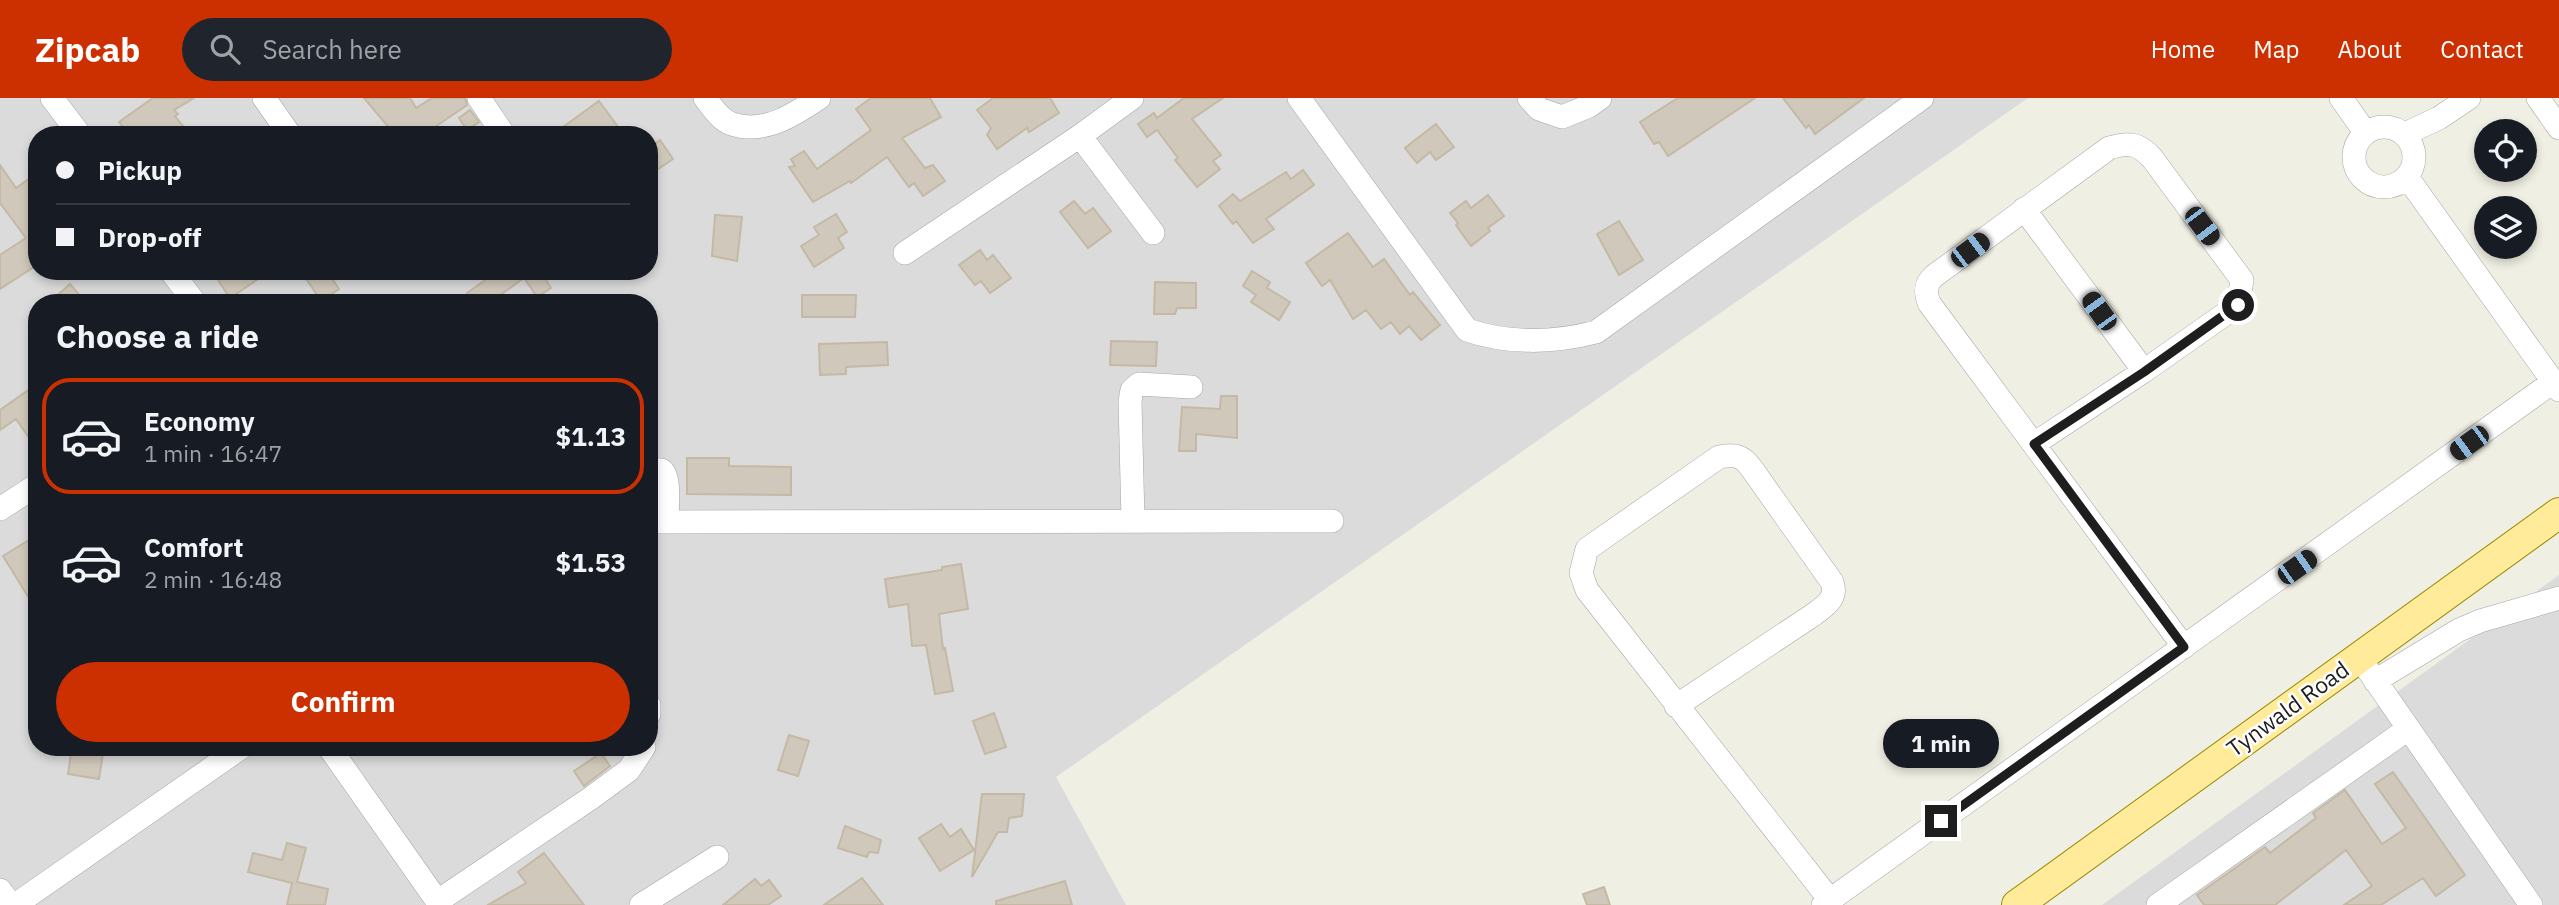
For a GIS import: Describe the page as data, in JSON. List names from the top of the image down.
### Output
{
  "streets": {
    "main road": ["Tynwald Road"]
  },
  "page": {
    "header": "Zipcab",
    "search": "Search here",
    "nav": [
      "Home",
      "Map",
      "About",
      "Contact"
    ],
    "banner": ["Pickup", "Drop-off"],
    "heading": "Choose a ride",
    "list": [
      {
        "name": "Economy",
        "note": "1 min · 16:47",
        "value": "$1.13"
      },
      {
        "name": "Comfort",
        "note": "2 min · 16:48",
        "value": "$1.53"
      }
    ],
    "buttons": "Confirm",
    "bubble": "1 min"
  }
}
